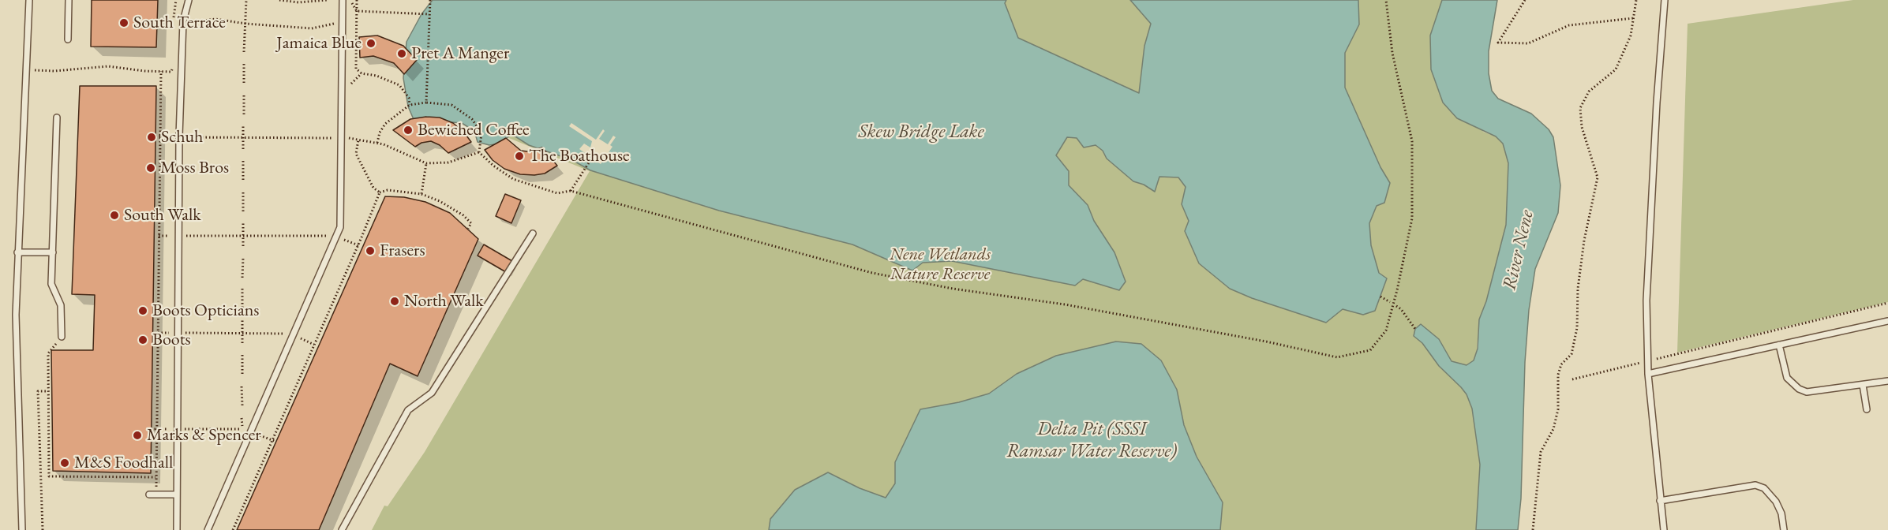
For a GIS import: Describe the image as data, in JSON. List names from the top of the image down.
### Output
{
  "water": ["Skew Bridge Lake", "River Nene", "Delta Pit (SSSI Ramsar Water Reserve)"],
  "parks": ["Nene Wetlands Nature Reserve"],
  "places": [
    "South Terrace",
    "Jamaica Blue",
    "Pret A Manger",
    "Bewiched Coffee",
    "Schuh",
    "The Boathouse",
    "Moss Bros",
    "South Walk",
    "Frasers",
    "North Walk",
    "Boots Opticians",
    "Boots",
    "Marks & Spencer",
    "M&S Foodhall"
  ]
}
